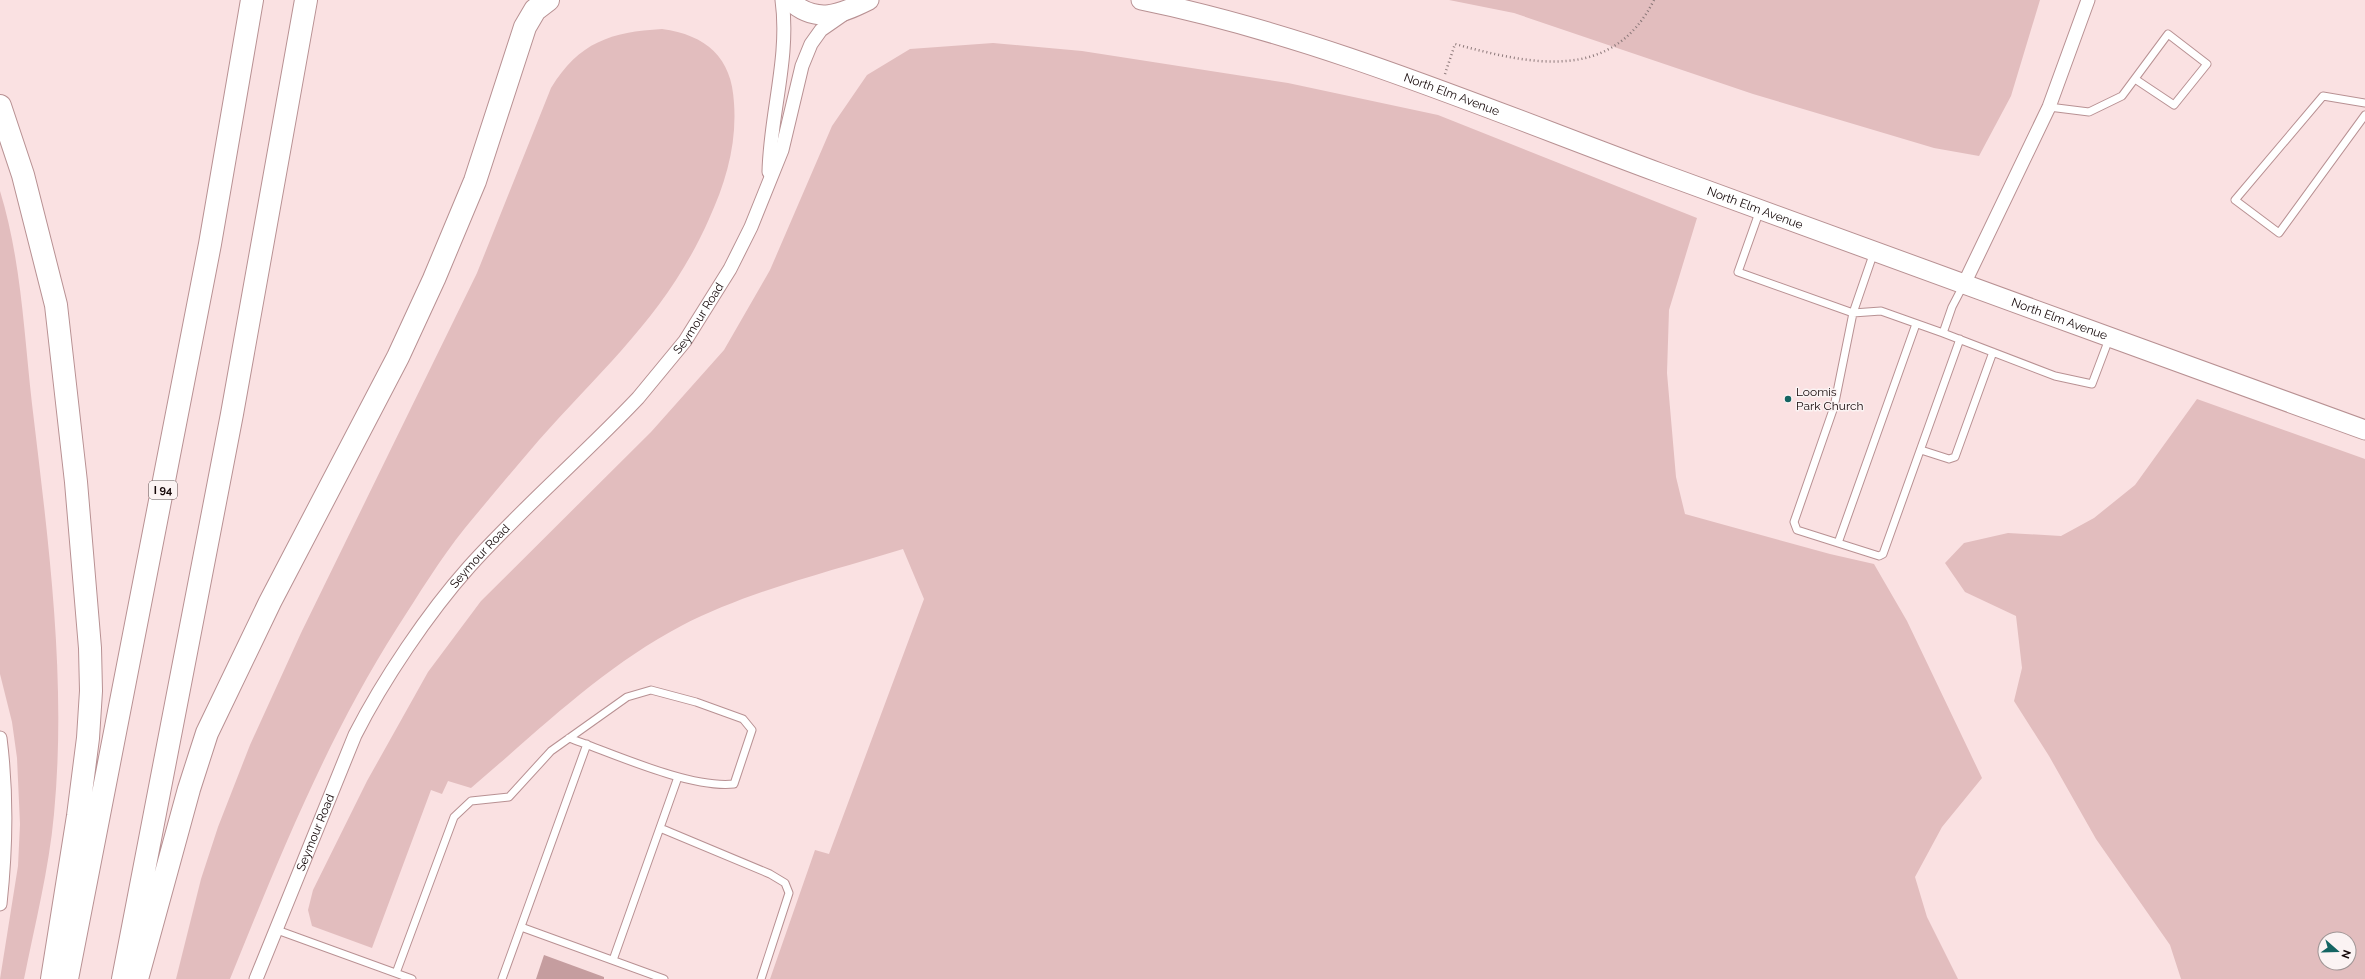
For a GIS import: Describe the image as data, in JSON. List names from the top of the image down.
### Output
{
  "streets": {
    "highway": ["I 94"],
    "main road": ["North Elm Avenue"],
    "street": ["Seymour Road"]
  },
  "places": ["Loomis Park Church"],
  "north": "right"
}
